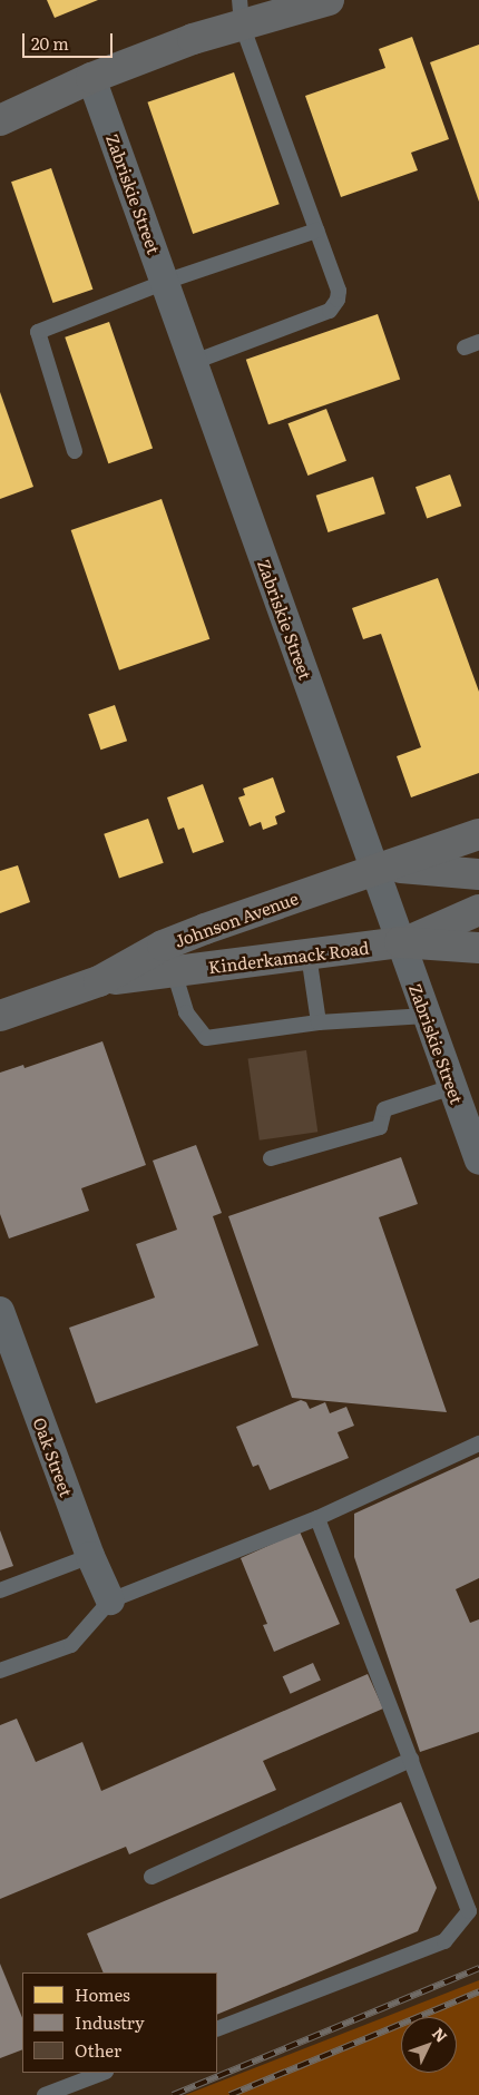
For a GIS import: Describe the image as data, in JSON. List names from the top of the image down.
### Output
{
  "streets": {
    "main road": ["Johnson Avenue", "Kinderkamack Road"],
    "street": ["Zabriskie Street", "Oak Street"]
  },
  "crossings": [
    ["Zabriskie Street", "Johnson Avenue"],
    ["Zabriskie Street", "Kinderkamack Road"],
    ["Johnson Avenue", "Kinderkamack Road"]
  ],
  "legend": ["Homes", "Industry", "Other"],
  "scale_bar": "20 m",
  "north": "top right"
}
